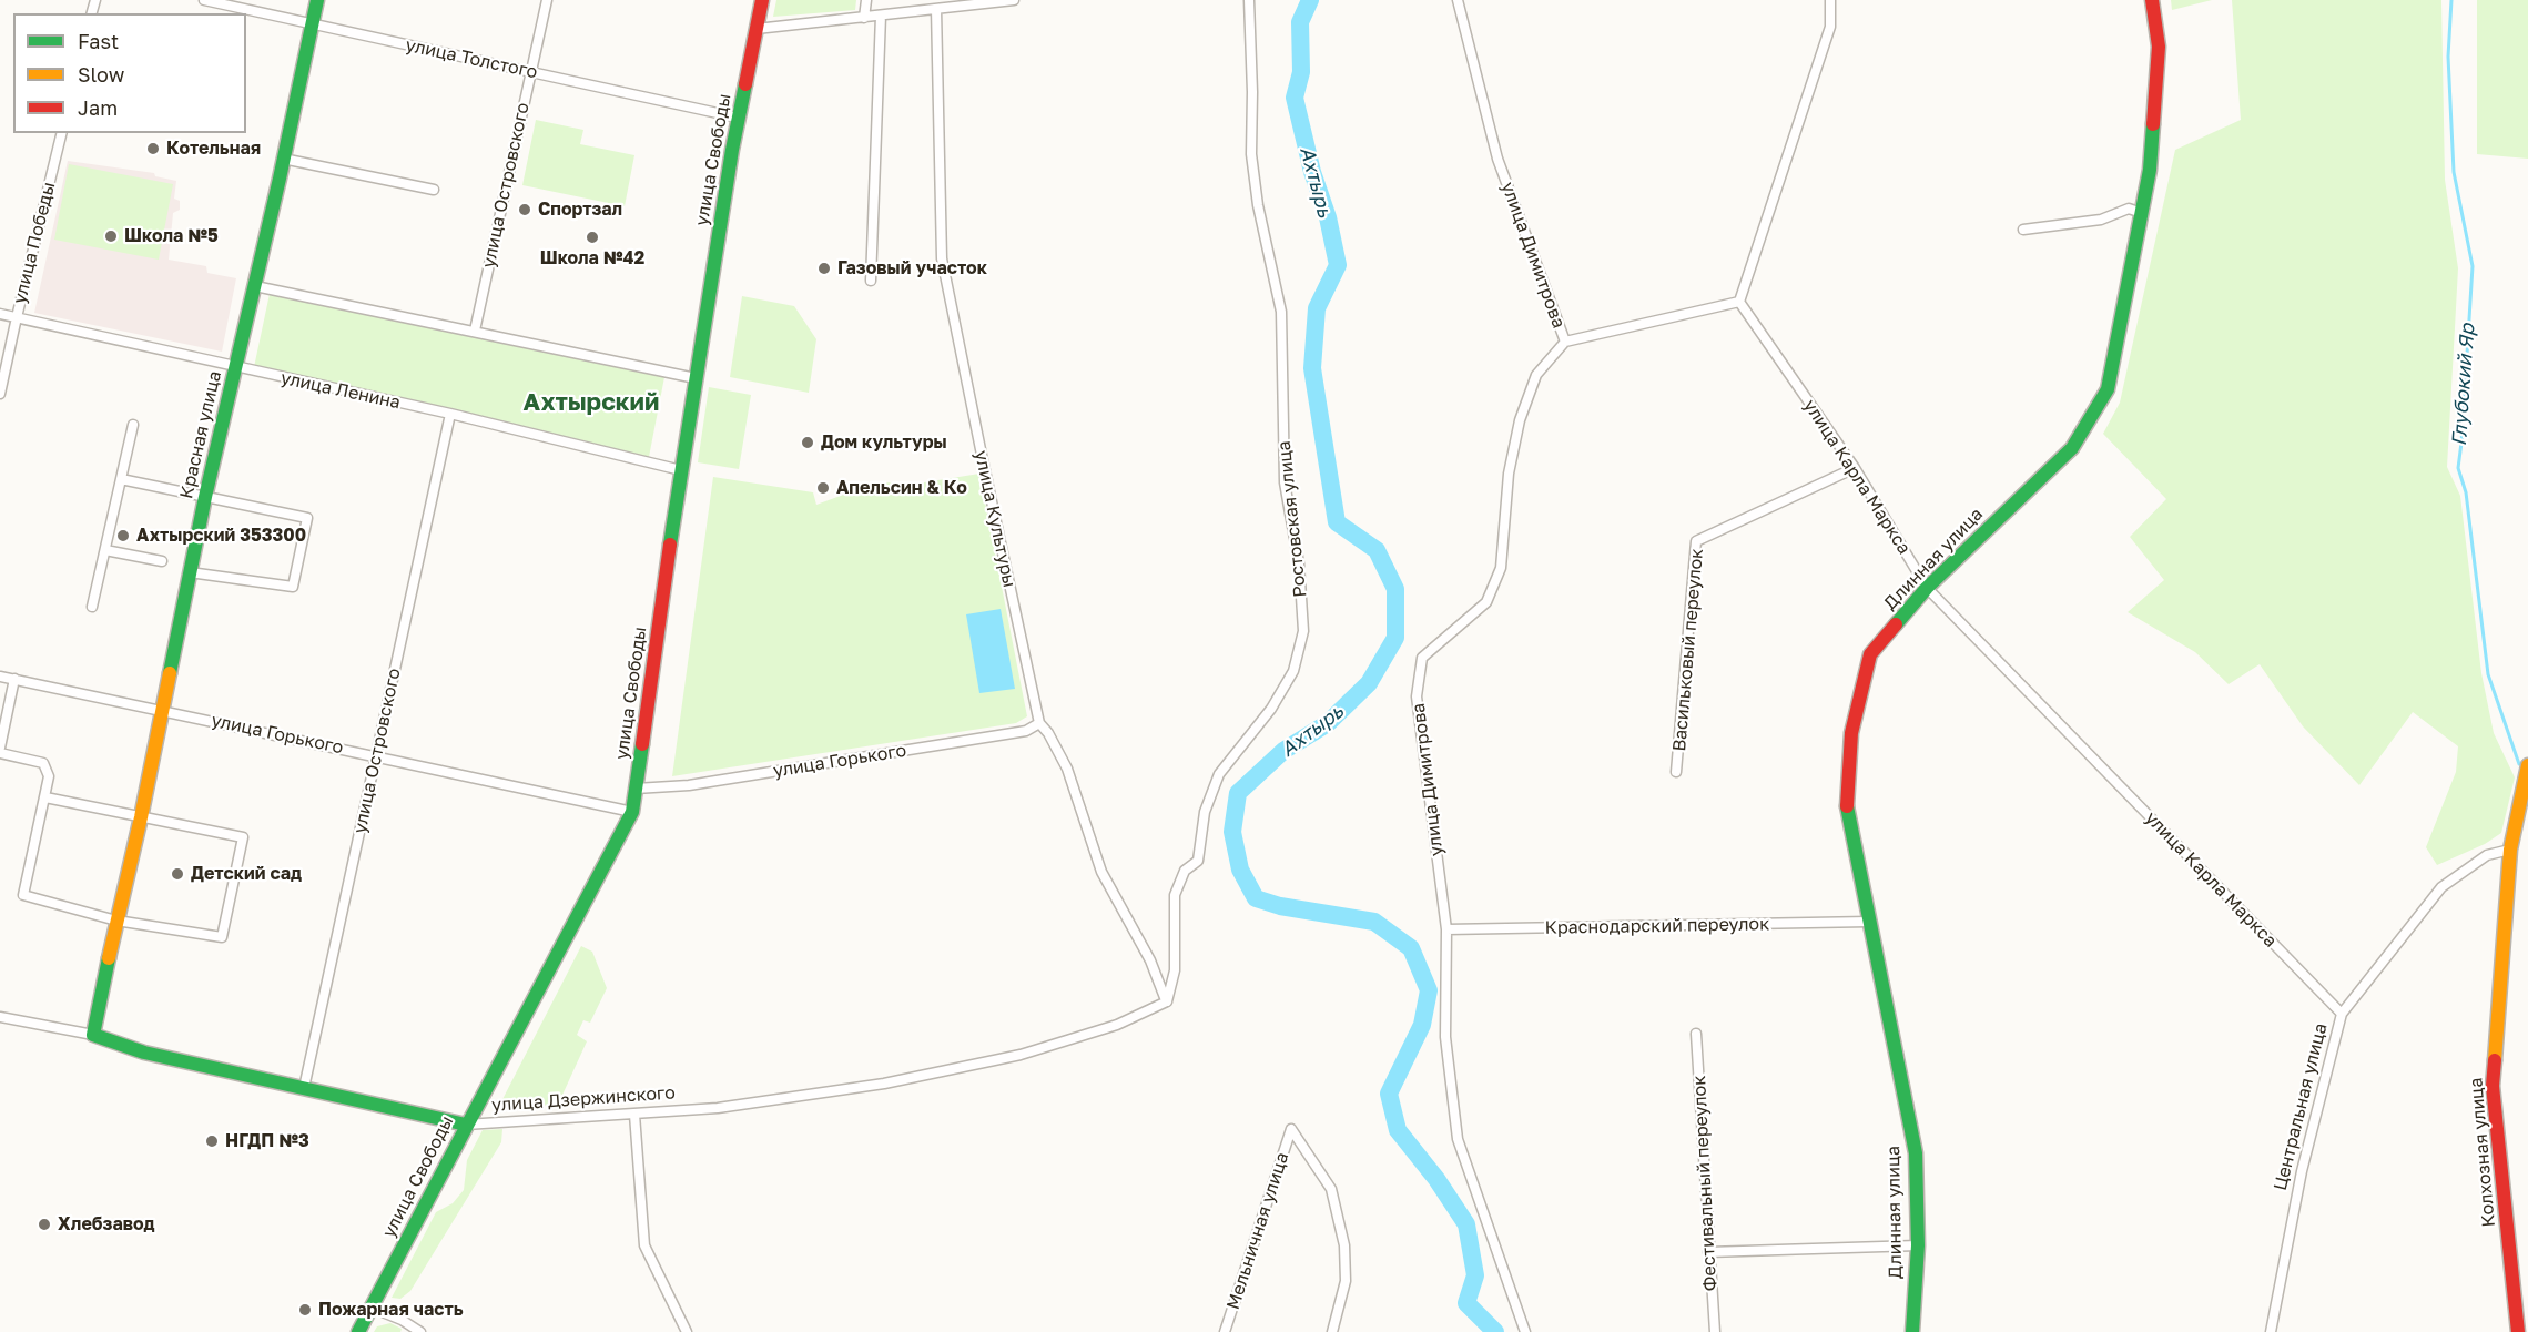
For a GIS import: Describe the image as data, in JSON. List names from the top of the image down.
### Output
{
  "streets": {
    "street": [
      "улица Толстого",
      "улица Свободы",
      "улица Островского",
      "улица Победы",
      "улица Димитрова",
      "улица Ленина",
      "Красная улица",
      "улица Карла Маркса",
      "улица Культуры",
      "Ростовская улица",
      "Длинная улица",
      "Васильковый переулок",
      "улица Горького",
      "Краснодарский переулок",
      "улица Дзержинского",
      "Центральная улица",
      "Колхозная улица",
      "Фестивальный переулок",
      "Мельничная улица"
    ]
  },
  "crossings": [
    ["улица Толстого", "улица Свободы"],
    ["улица Толстого", "улица Островского"],
    ["улица Толстого", "Красная улица"],
    ["улица Свободы", "улица Ленина"],
    ["улица Свободы", "улица Горького"],
    ["улица Свободы", "улица Дзержинского"],
    ["улица Островского", "улица Ленина"],
    ["улица Островского", "улица Горького"],
    ["улица Островского", "улица Дзержинского"],
    ["улица Победы", "улица Ленина"],
    ["улица Димитрова", "Краснодарский переулок"],
    ["улица Ленина", "Красная улица"],
    ["Красная улица", "улица Горького"],
    ["Красная улица", "улица Дзержинского"],
    ["улица Карла Маркса", "Длинная улица"],
    ["улица Карла Маркса", "Васильковый переулок"],
    ["улица Карла Маркса", "Центральная улица"],
    ["улица Культуры", "Ростовская улица"],
    ["улица Культуры", "улица Горького"],
    ["улица Культуры", "улица Дзержинского"],
    ["Ростовская улица", "улица Дзержинского"],
    ["Длинная улица", "Краснодарский переулок"],
    ["Центральная улица", "Колхозная улица"]
  ],
  "districts": ["Ахтырский"],
  "water": ["Ахтырь", "Глубокий Яр"],
  "places": [
    "Котельная",
    "Спортзал",
    "Школа №5",
    "Школа №42",
    "Газовый участок",
    "Дом культуры",
    "Апельсин & Ко",
    "Ахтырский 353300",
    "Детский сад",
    "НГДП №3",
    "Хлебзавод",
    "Пожарная часть"
  ],
  "legend": ["Fast", "Slow", "Jam"]
}
